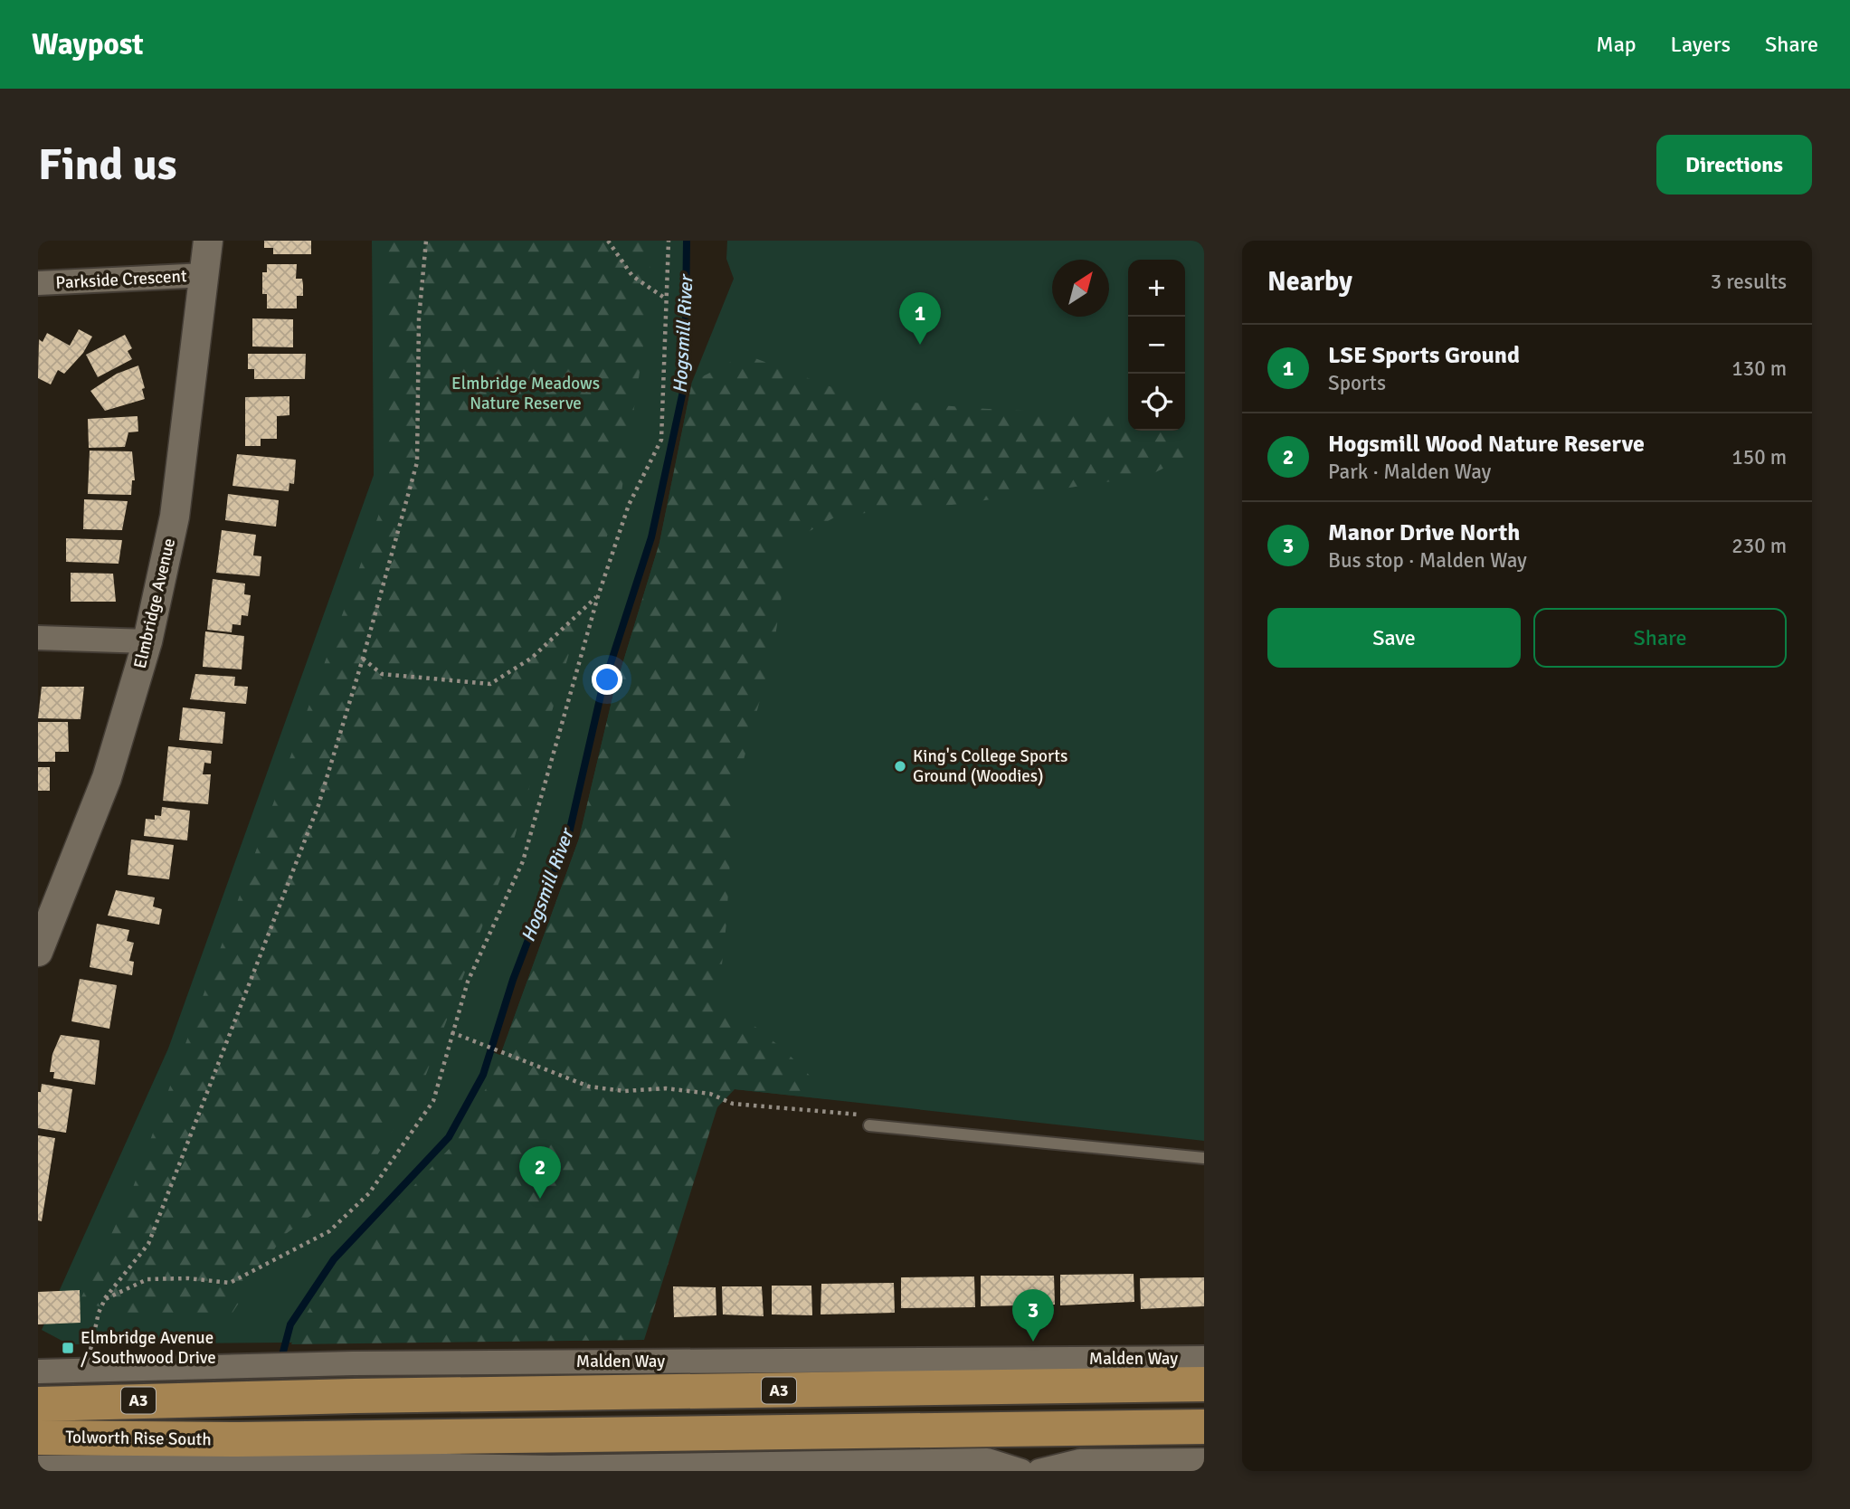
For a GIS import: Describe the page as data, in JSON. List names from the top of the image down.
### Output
{
  "streets": {
    "highway": ["Malden Way", "A3", "Tolworth Rise South"],
    "street": ["Parkside Crescent", "Elmbridge Avenue"]
  },
  "crossings": [
    ["Parkside Crescent", "Elmbridge Avenue"],
    ["Malden Way", "A3"],
    ["A3", "Tolworth Rise South"]
  ],
  "water": ["Hogsmill River"],
  "parks": ["Elmbridge Meadows Nature Reserve"],
  "places": {
    "other": ["King's College Sports Ground (Woodies)"],
    "transit": ["Elmbridge Avenue / Southwood Drive"]
  },
  "north": "top right",
  "page": {
    "header": "Waypost",
    "nav": ["Map", "Layers", "Share"],
    "buttons": [
      "Directions",
      ["Save", "Share"]
    ],
    "title": "Find us",
    "heading": ["Nearby", "3 results"],
    "map_buttons": ["+", "−"],
    "pins": ["1", "2", "3"],
    "list": [
      {
        "mark": "1",
        "name": "LSE Sports Ground",
        "note": "Sports",
        "value": "130 m"
      },
      {
        "mark": "2",
        "name": "Hogsmill Wood Nature Reserve",
        "note": "Park · Malden Way",
        "value": "150 m"
      },
      {
        "mark": "3",
        "name": "Manor Drive North",
        "note": "Bus stop · Malden Way",
        "value": "230 m"
      }
    ]
  }
}
